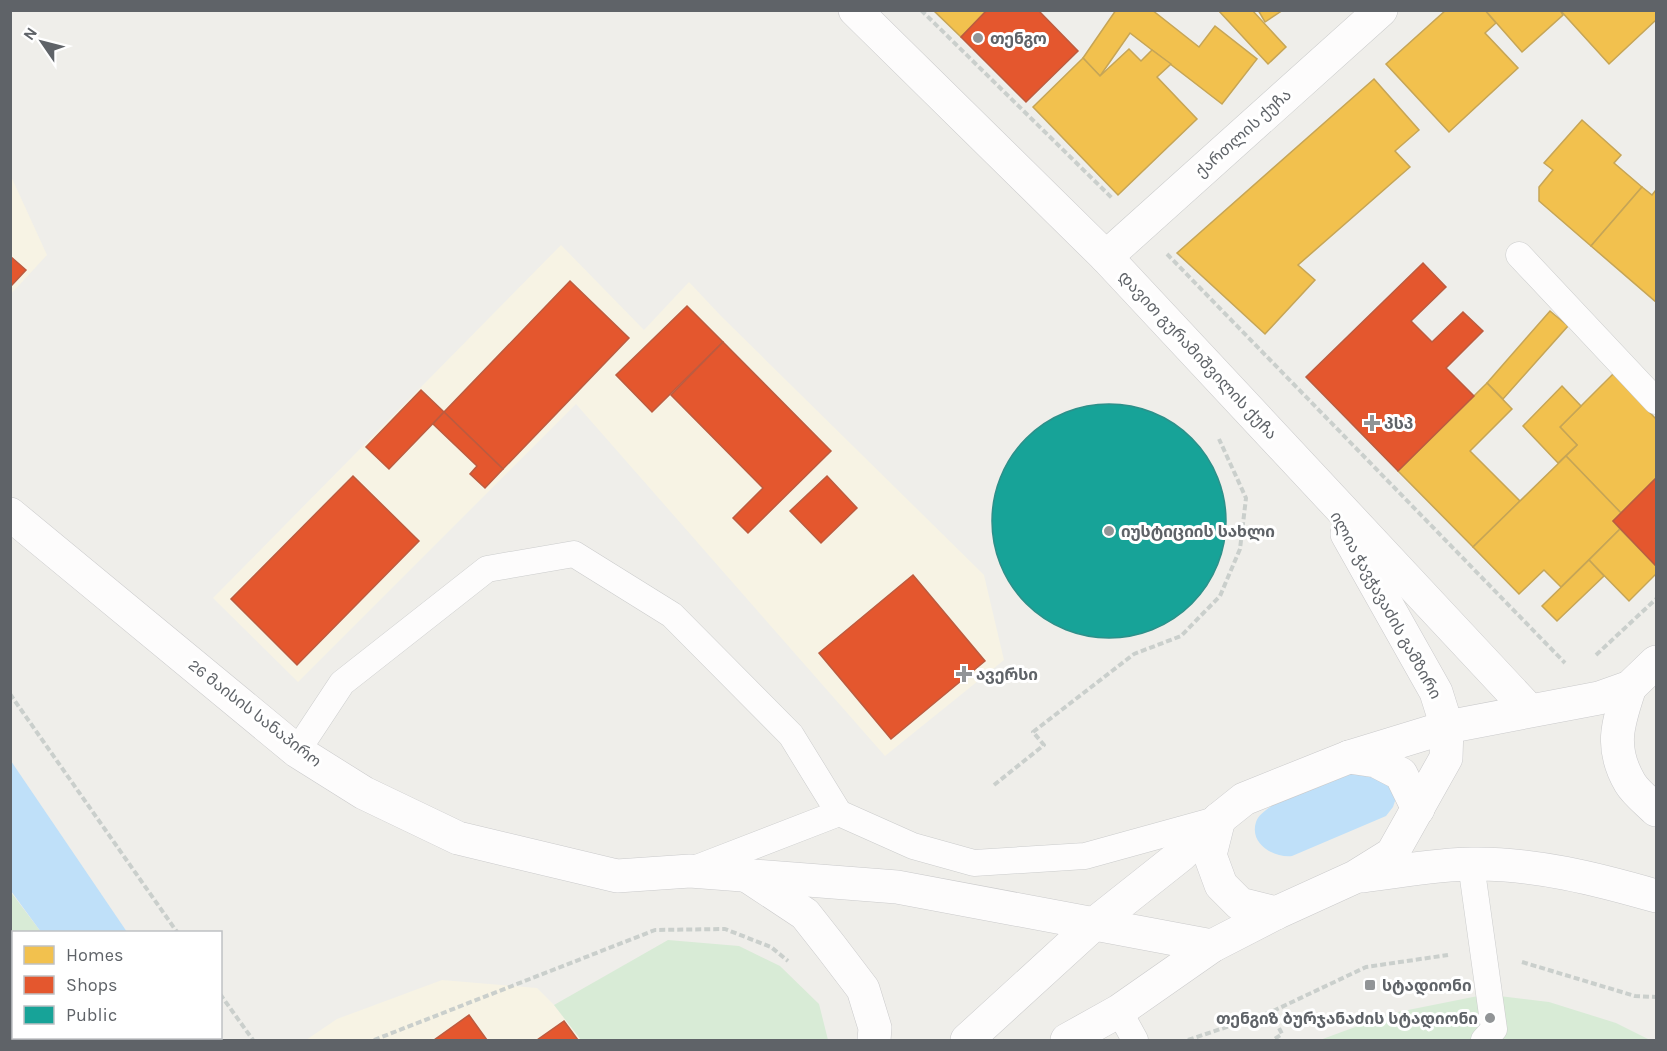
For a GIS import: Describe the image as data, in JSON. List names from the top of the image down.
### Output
{
  "streets": {
    "main road": [
      "ქართლის ქუჩა",
      "დავით გურამიშვილის ქუჩა",
      "ილია ჭავჭავაძის გამზირი",
      "26 მაისის სანაპირო"
    ]
  },
  "crossings": [
    ["ქართლის ქუჩა", "დავით გურამიშვილის ქუჩა"],
    ["დავით გურამიშვილის ქუჩა", "ილია ჭავჭავაძის გამზირი"]
  ],
  "places": {
    "other": ["თენგო", "იუსტიციის სახლი", "თენგიზ ბურჯანაძის სტადიონი"],
    "health": ["პსპ", "ავერსი"],
    "transit": ["სტადიონი"]
  },
  "legend": ["Homes", "Shops", "Public"],
  "north": "top left"
}
